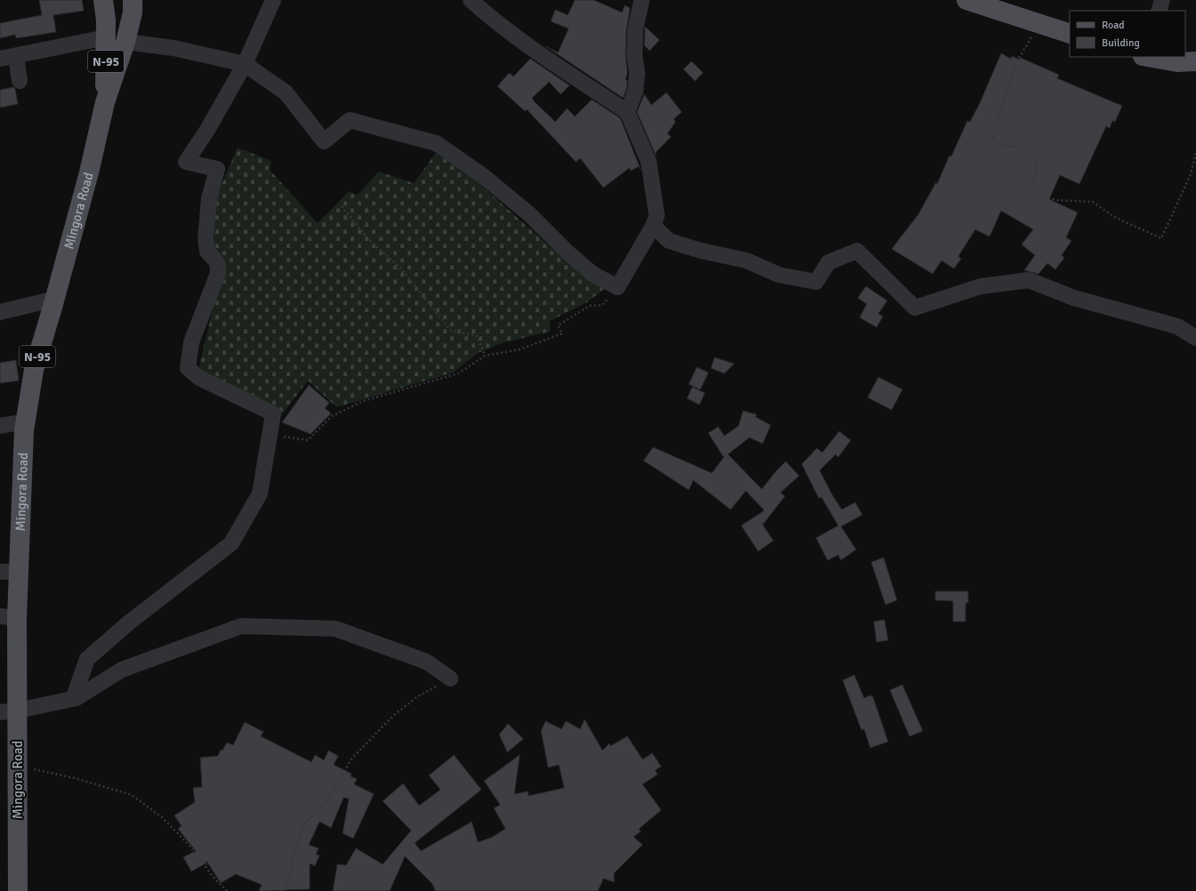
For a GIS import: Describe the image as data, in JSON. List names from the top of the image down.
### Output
{
  "streets": {
    "main road": ["N-95", "Mingora Road"]
  },
  "crossings": [
    ["N-95", "Mingora Road"]
  ],
  "legend": ["Road", "Building"]
}
